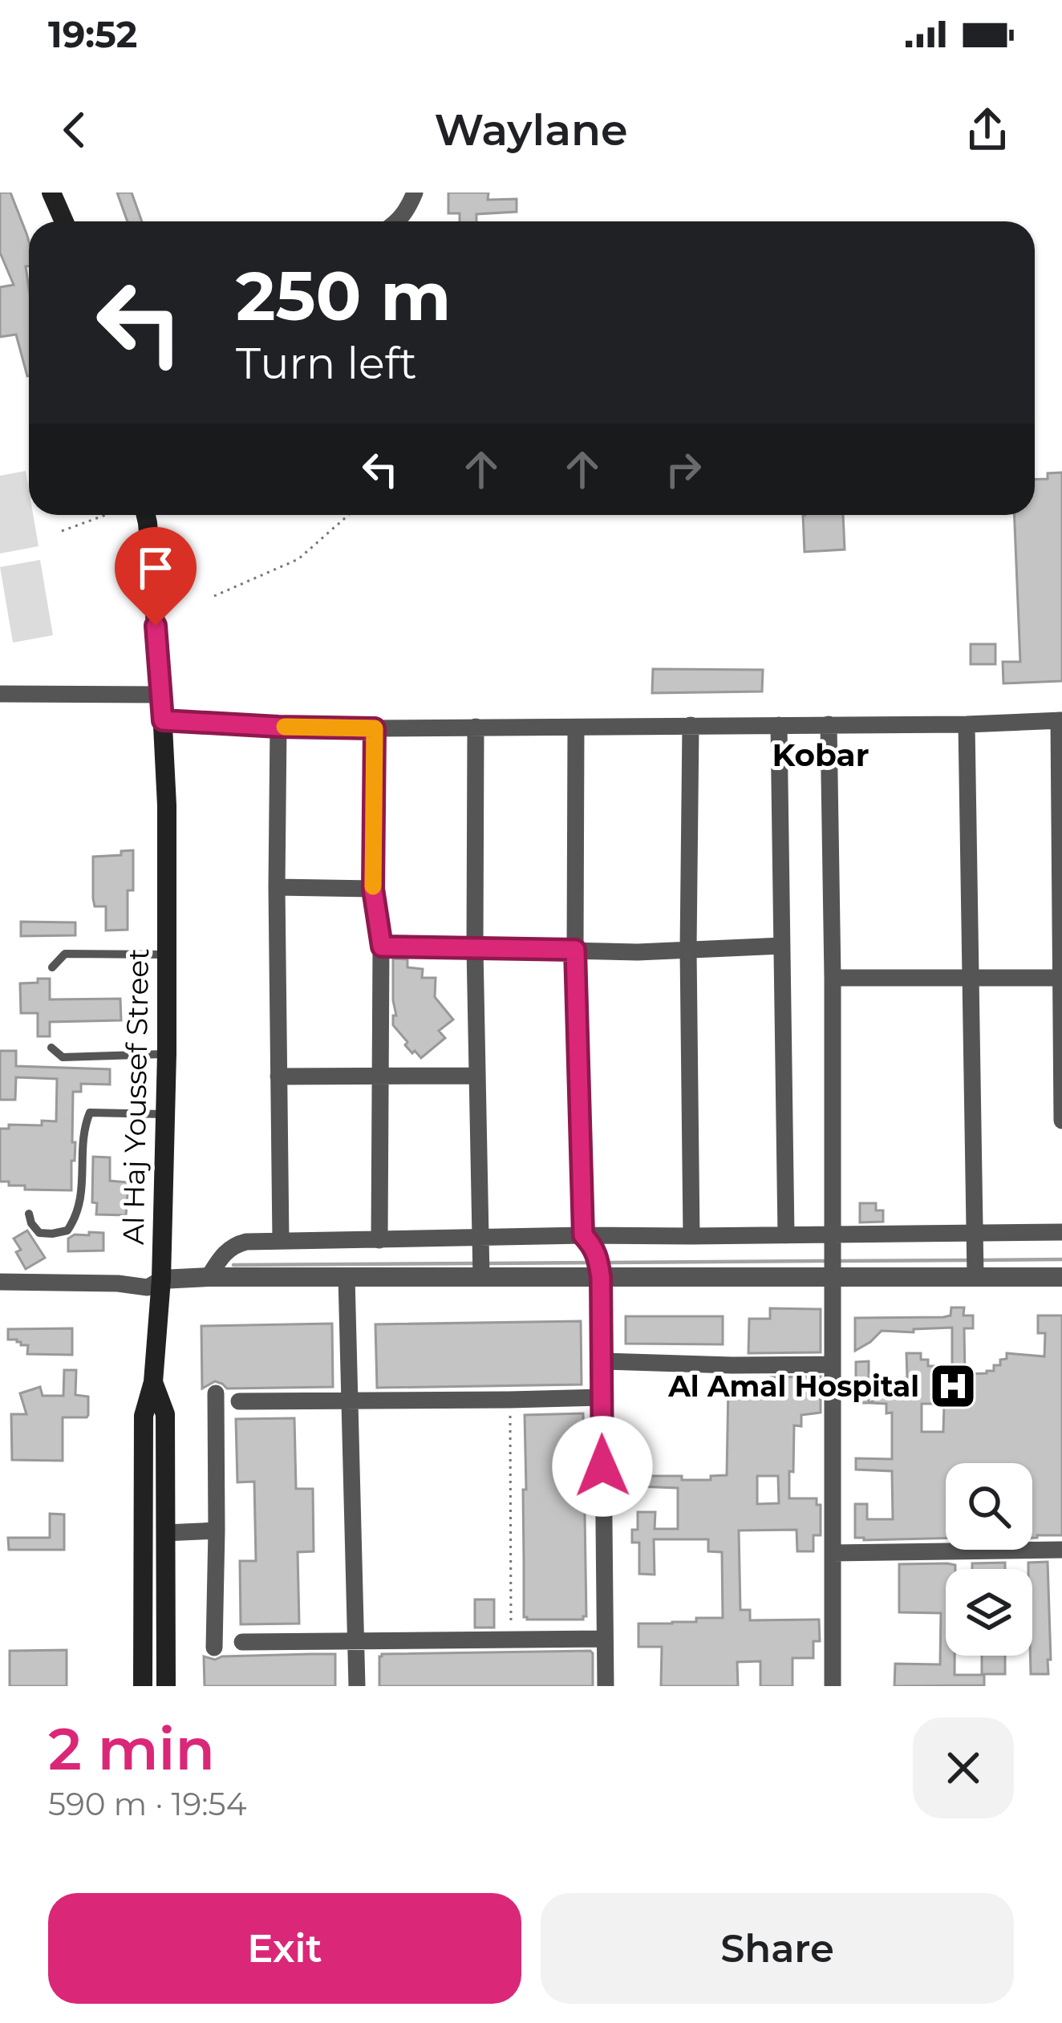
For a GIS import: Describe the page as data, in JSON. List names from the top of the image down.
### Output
{
  "streets": {
    "main road": ["Al Haj Youssef Street"]
  },
  "districts": ["Kobar"],
  "places": {
    "hospital": ["Al Amal Hospital"]
  },
  "page": {
    "status": "19:52",
    "header": "Waylane",
    "turn": ["250 m", "Turn left"],
    "heading": ["2 min", "590 m · 19:54"],
    "buttons": ["Exit", "Share"]
  }
}
